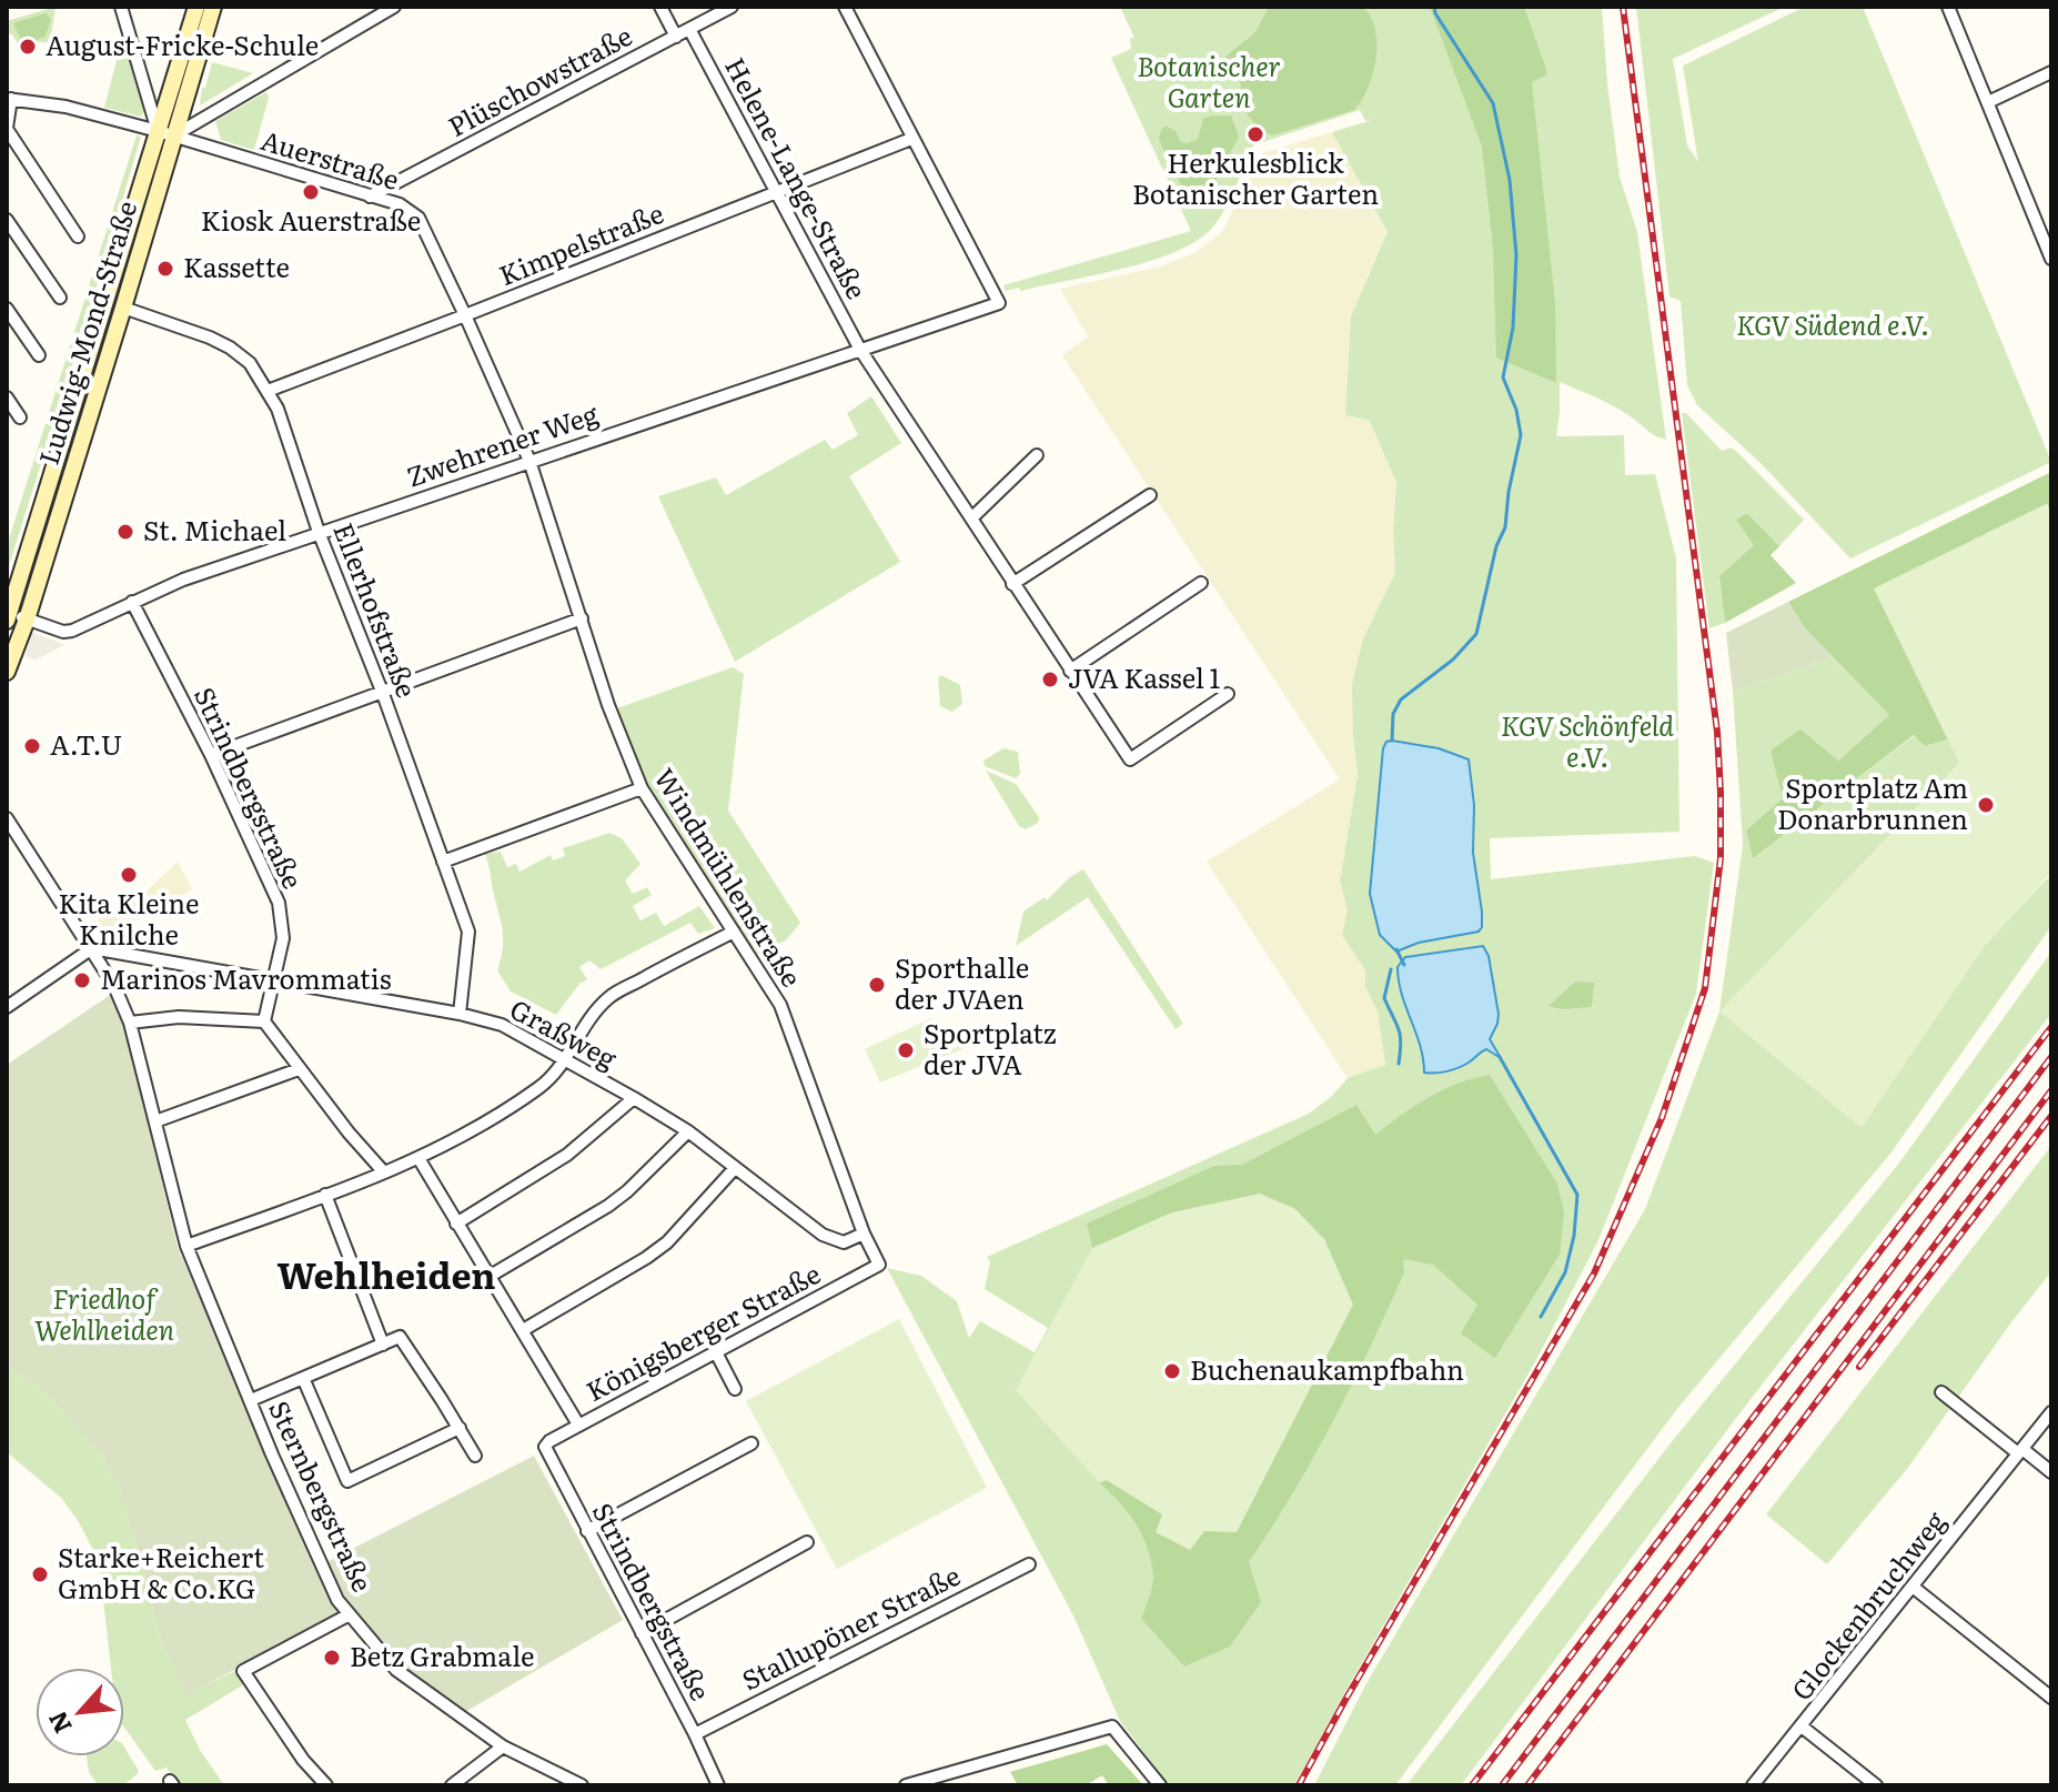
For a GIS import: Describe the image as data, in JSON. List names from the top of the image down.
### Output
{
  "streets": {
    "main road": ["Ludwig-Mond-Straße"],
    "street": [
      "Plüschowstraße",
      "Auerstraße",
      "Helene-Lange-Straße",
      "Kimpelstraße",
      "Zwehrener Weg",
      "Ellerhofstraße",
      "Strindbergstraße",
      "Windmühlenstraße",
      "Graßweg",
      "Königsberger Straße",
      "Sternbergstraße",
      "Glockenbruchweg",
      "Stallupöner Straße"
    ]
  },
  "crossings": [
    ["Plüschowstraße", "Auerstraße"],
    ["Plüschowstraße", "Helene-Lange-Straße"],
    ["Auerstraße", "Kimpelstraße"],
    ["Auerstraße", "Ludwig-Mond-Straße"],
    ["Auerstraße", "Zwehrener Weg"],
    ["Auerstraße", "Windmühlenstraße"],
    ["Helene-Lange-Straße", "Kimpelstraße"],
    ["Helene-Lange-Straße", "Zwehrener Weg"],
    ["Kimpelstraße", "Zwehrener Weg"],
    ["Kimpelstraße", "Ellerhofstraße"],
    ["Ludwig-Mond-Straße", "Zwehrener Weg"],
    ["Ludwig-Mond-Straße", "Ellerhofstraße"],
    ["Zwehrener Weg", "Ellerhofstraße"],
    ["Zwehrener Weg", "Strindbergstraße"],
    ["Zwehrener Weg", "Windmühlenstraße"],
    ["Ellerhofstraße", "Graßweg"],
    ["Strindbergstraße", "Graßweg"],
    ["Strindbergstraße", "Königsberger Straße"],
    ["Strindbergstraße", "Stallupöner Straße"],
    ["Windmühlenstraße", "Graßweg"],
    ["Windmühlenstraße", "Königsberger Straße"],
    ["Graßweg", "Sternbergstraße"]
  ],
  "districts": ["Wehlheiden"],
  "parks": [
    "Botanischer Garten",
    "KGV Südend e.V.",
    "KGV Schönfeld e.V.",
    "Friedhof Wehlheiden"
  ],
  "places": [
    "August-Fricke-Schule",
    "Herkulesblick Botanischer Garten",
    "Kiosk Auerstraße",
    "Kassette",
    "St. Michael",
    "JVA Kassel 1",
    "A.T.U",
    "Sportplatz Am Donarbrunnen",
    "Kita Kleine Knilche",
    "Marinos Mavrommatis",
    "Sporthalle der JVAen",
    "Sportplatz der JVA",
    "Buchenaukampfbahn",
    "Starke+Reichert GmbH & Co.KG",
    "Betz Grabmale"
  ],
  "north": "bottom left"
}
